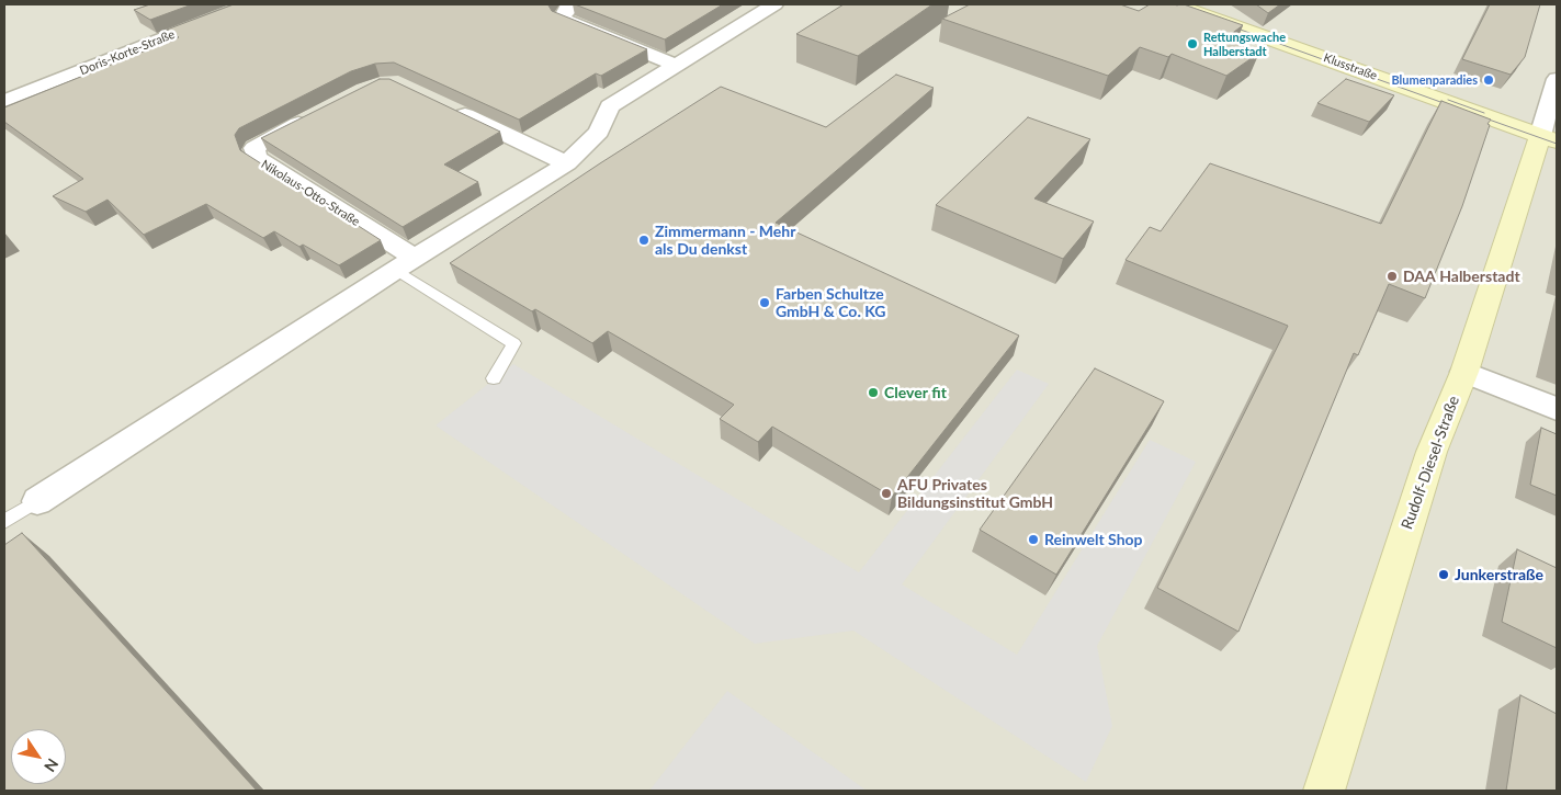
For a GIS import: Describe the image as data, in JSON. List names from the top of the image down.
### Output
{
  "streets": {
    "street": [
      "Doris-Korte-Straße",
      "Klusstraße",
      "Nikolaus-Otto-Straße",
      "Rudolf-Diesel-Straße"
    ]
  },
  "crossings": [
    ["Klusstraße", "Rudolf-Diesel-Straße"]
  ],
  "places": [
    "Rettungswache Halberstadt",
    "Blumenparadies",
    "Zimmermann - Mehr als Du denkst",
    "DAA Halberstadt",
    "Farben Schultze GmbH & Co. KG",
    "Clever fit",
    "AFU Privates Bildungsinstitut GmbH",
    "Reinwelt Shop",
    "Junkerstraße"
  ],
  "north": "bottom right"
}
